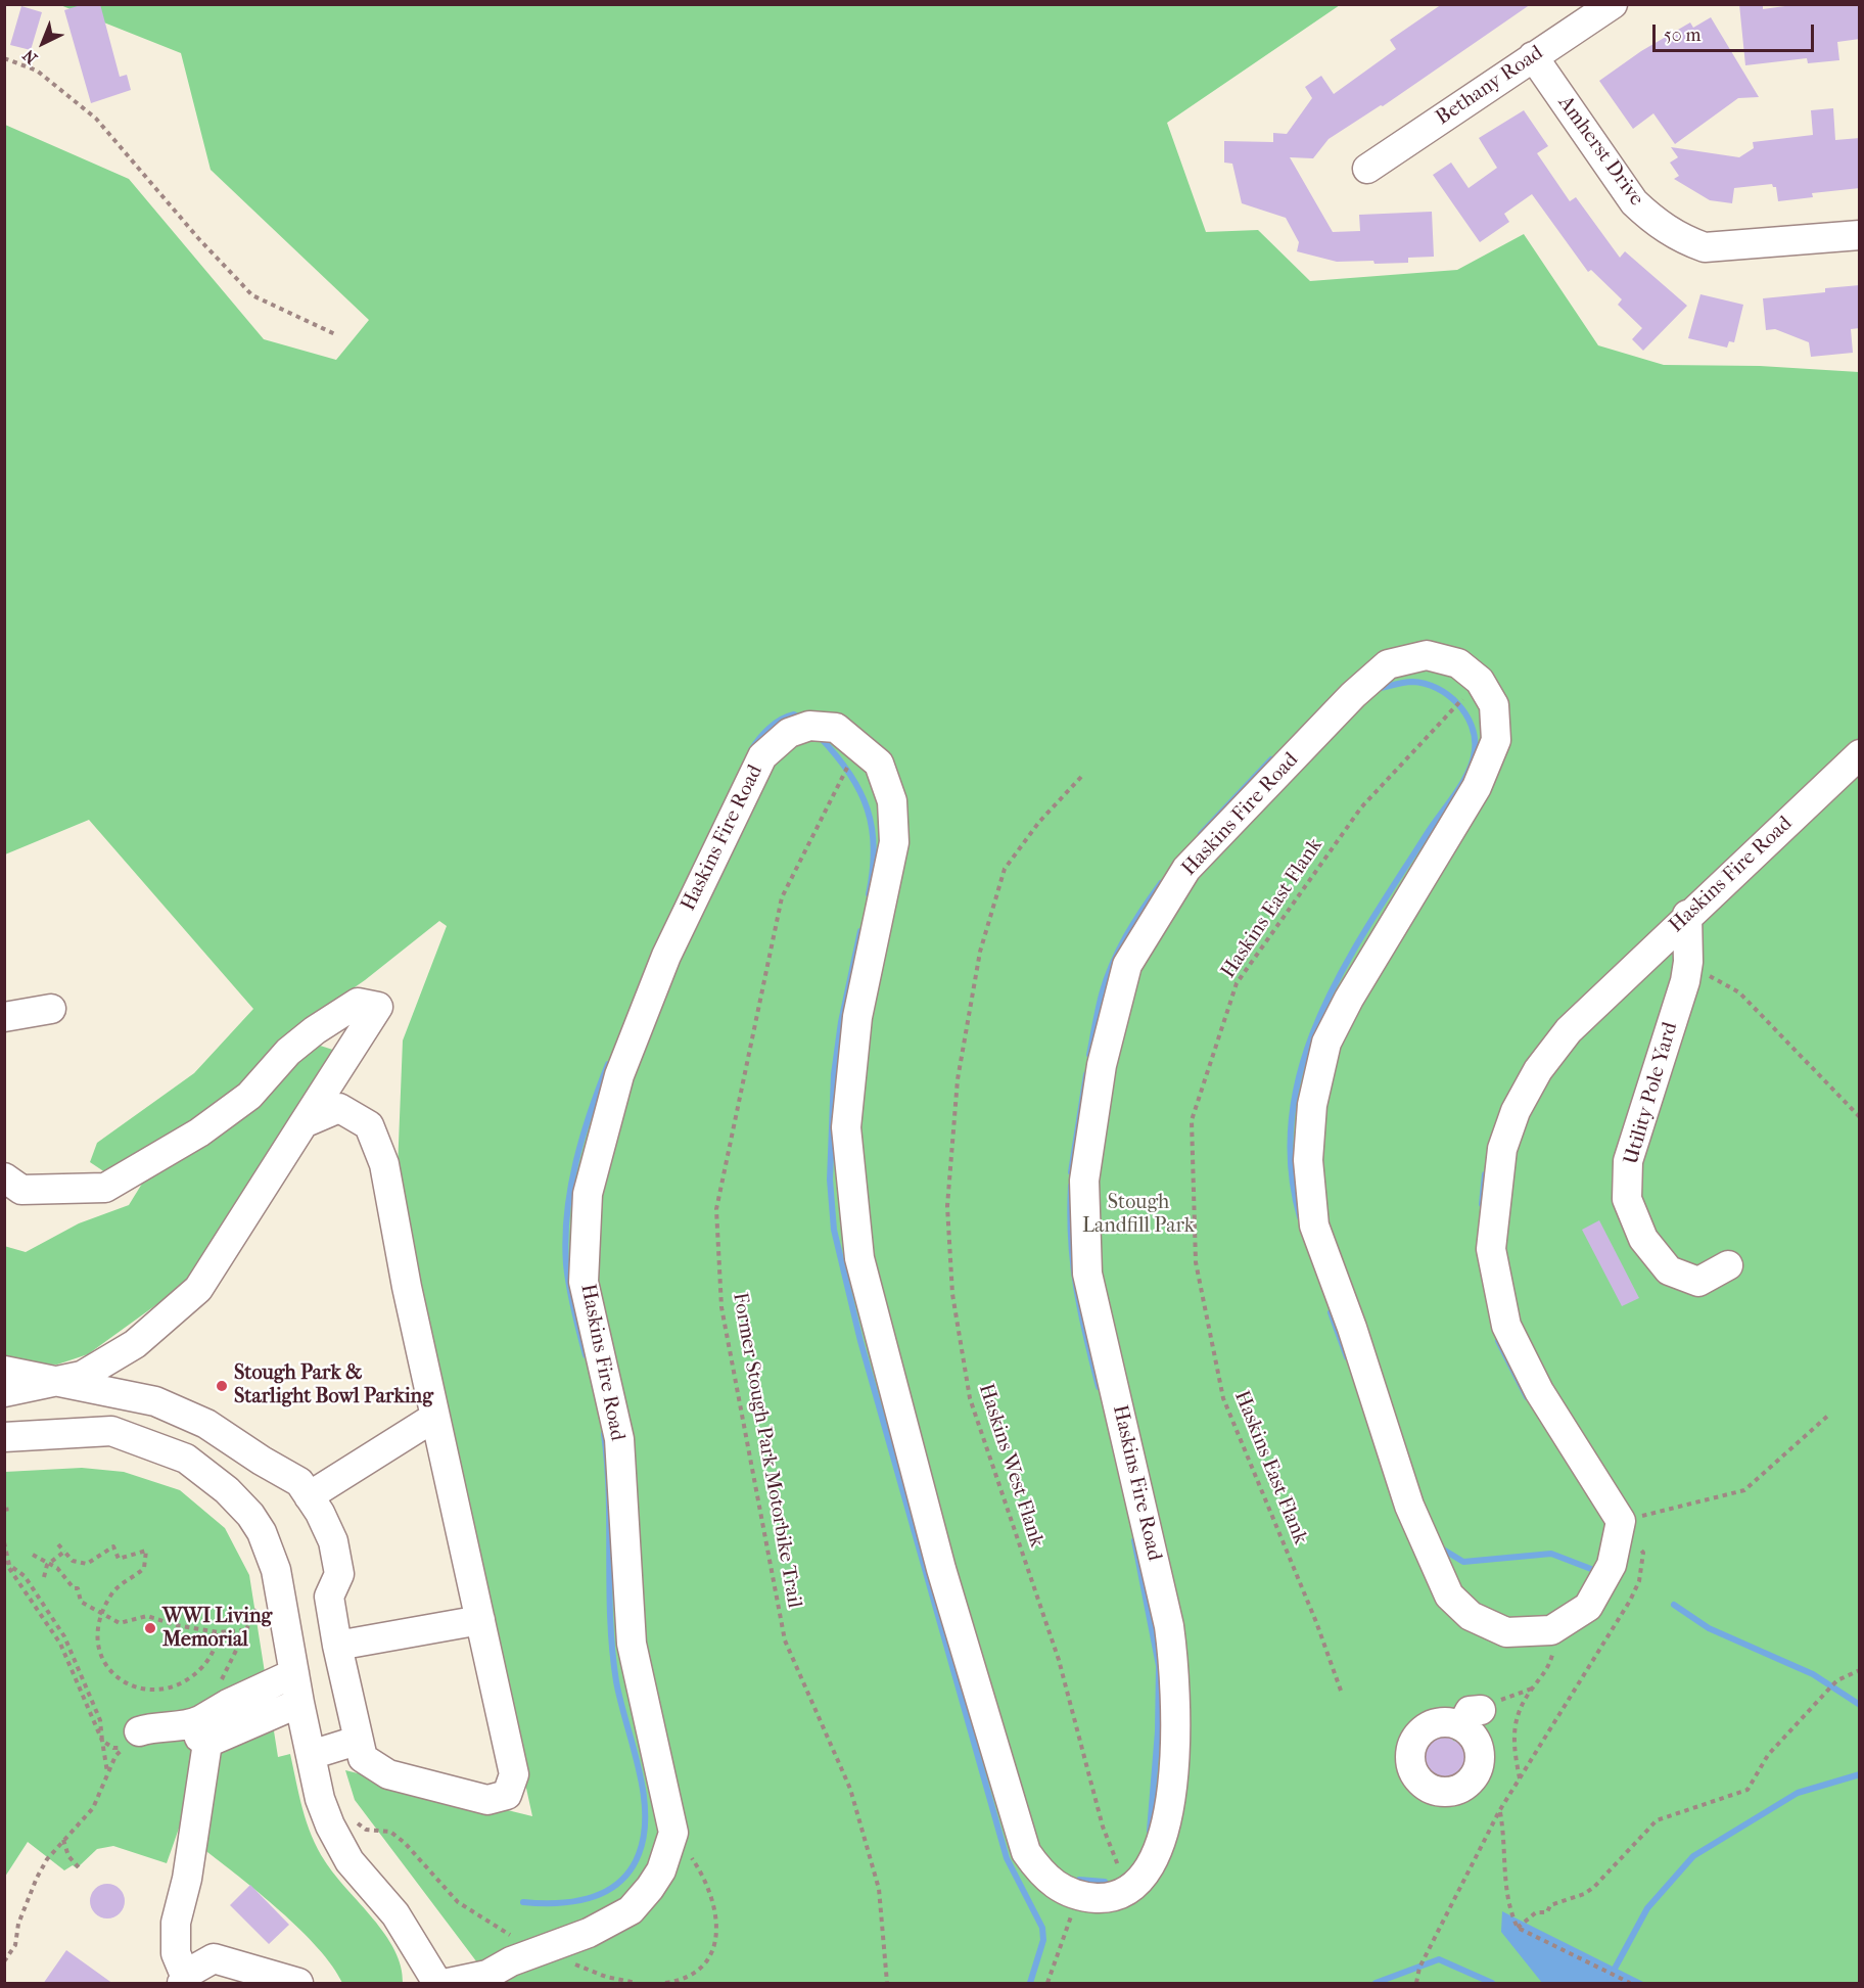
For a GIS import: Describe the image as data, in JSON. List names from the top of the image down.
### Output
{
  "streets": {
    "street": [
      "Bethany Road",
      "Amherst Drive",
      "Haskins Fire Road",
      "Utility Pole Yard"
    ],
    "path": ["Haskins East Flank", "Former Stough Park Motorbike Trail", "Haskins West Flank"]
  },
  "crossings": [
    ["Bethany Road", "Amherst Drive"],
    ["Haskins Fire Road", "Haskins East Flank"],
    ["Haskins Fire Road", "Utility Pole Yard"],
    ["Haskins Fire Road", "Former Stough Park Motorbike Trail"],
    ["Haskins Fire Road", "Haskins West Flank"]
  ],
  "parks": ["Stough Landfill Park"],
  "places": ["Stough Park & Starlight Bowl Parking", "WWI Living Memorial"],
  "scale_bar": "50 m",
  "north": "bottom left"
}
